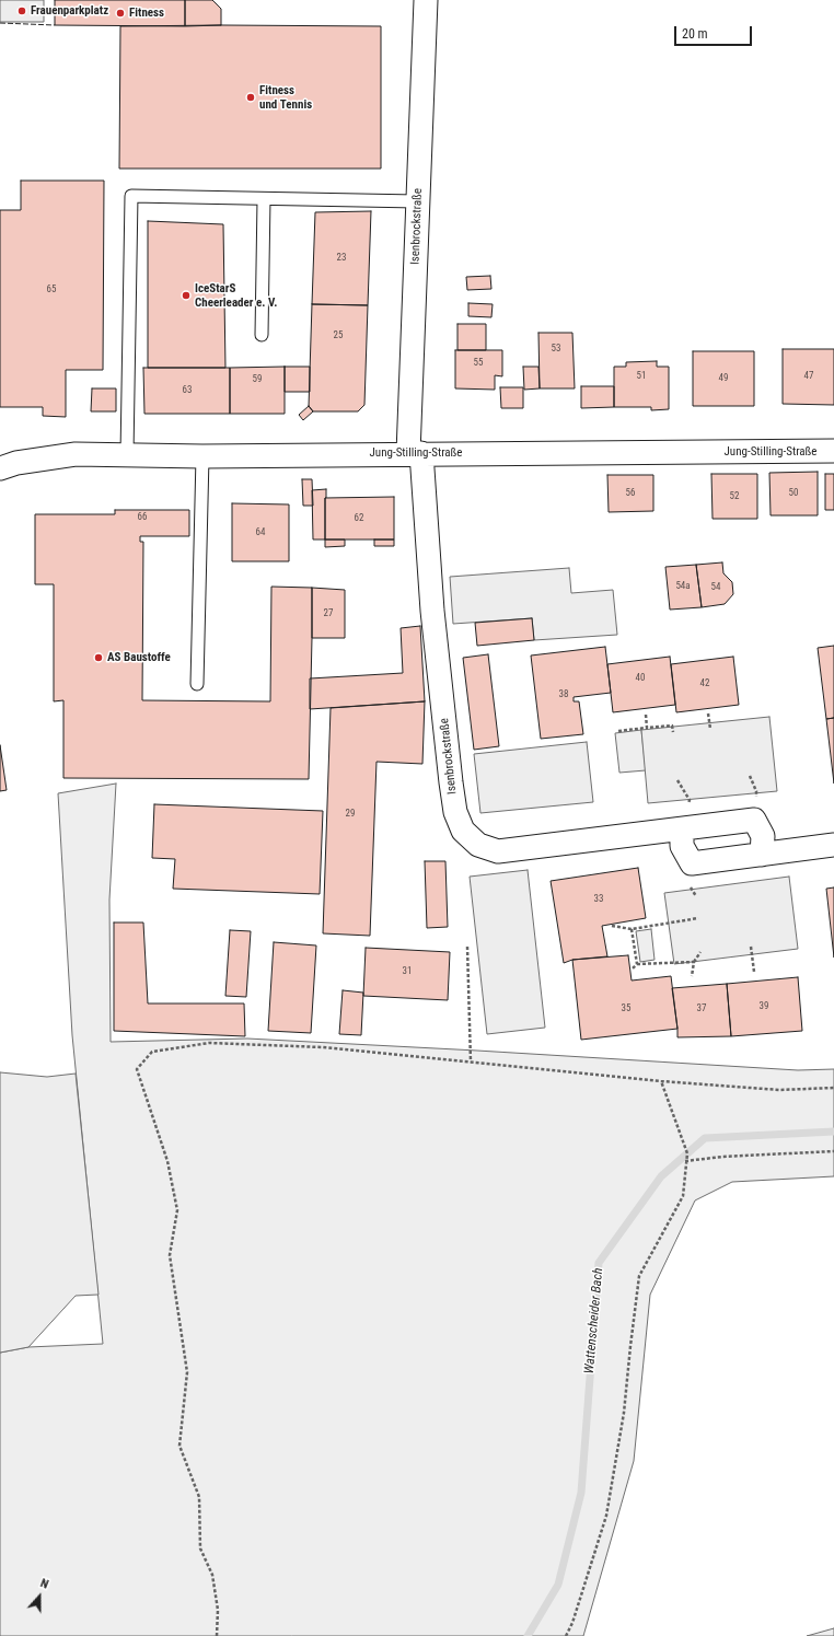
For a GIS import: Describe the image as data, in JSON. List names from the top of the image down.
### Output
{
  "streets": {
    "street": ["Isenbrockstraße", "Jung-Stilling-Straße"]
  },
  "crossings": [
    ["Isenbrockstraße", "Jung-Stilling-Straße"]
  ],
  "water": ["Wattenscheider Bach"],
  "places": [
    "Frauenparkplatz",
    "Fitness",
    "Fitness und Tennis",
    "IceStarS Cheerleader e. V.",
    "AS Baustoffe"
  ],
  "house_numbers": [
    "23",
    "65",
    "25",
    "53",
    "55",
    "51",
    "47",
    "49",
    "59",
    "63",
    "56",
    "50",
    "52",
    "66",
    "62",
    "64",
    "54a",
    "54",
    "27",
    "40",
    "42",
    "38",
    "29",
    "33",
    "31",
    "39",
    "35",
    "37"
  ],
  "scale_bar": "20 m",
  "north": "top"
}
